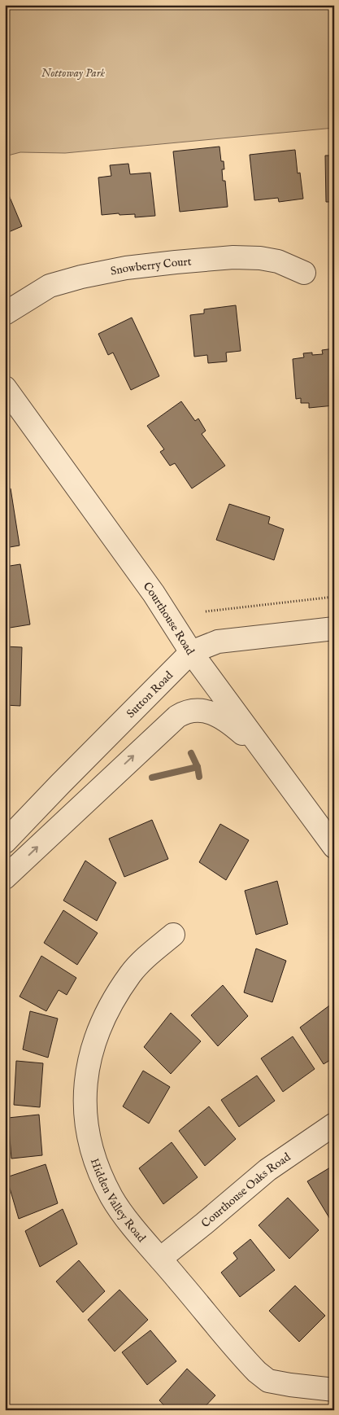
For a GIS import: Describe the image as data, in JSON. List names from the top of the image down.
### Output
{
  "streets": {
    "street": [
      "Snowberry Court",
      "Courthouse Road",
      "Sutton Road",
      "Courthouse Oaks Road",
      "Hidden Valley Road"
    ]
  },
  "crossings": [
    ["Courthouse Road", "Sutton Road"],
    ["Courthouse Oaks Road", "Hidden Valley Road"]
  ],
  "parks": ["Nottoway Park"]
}
